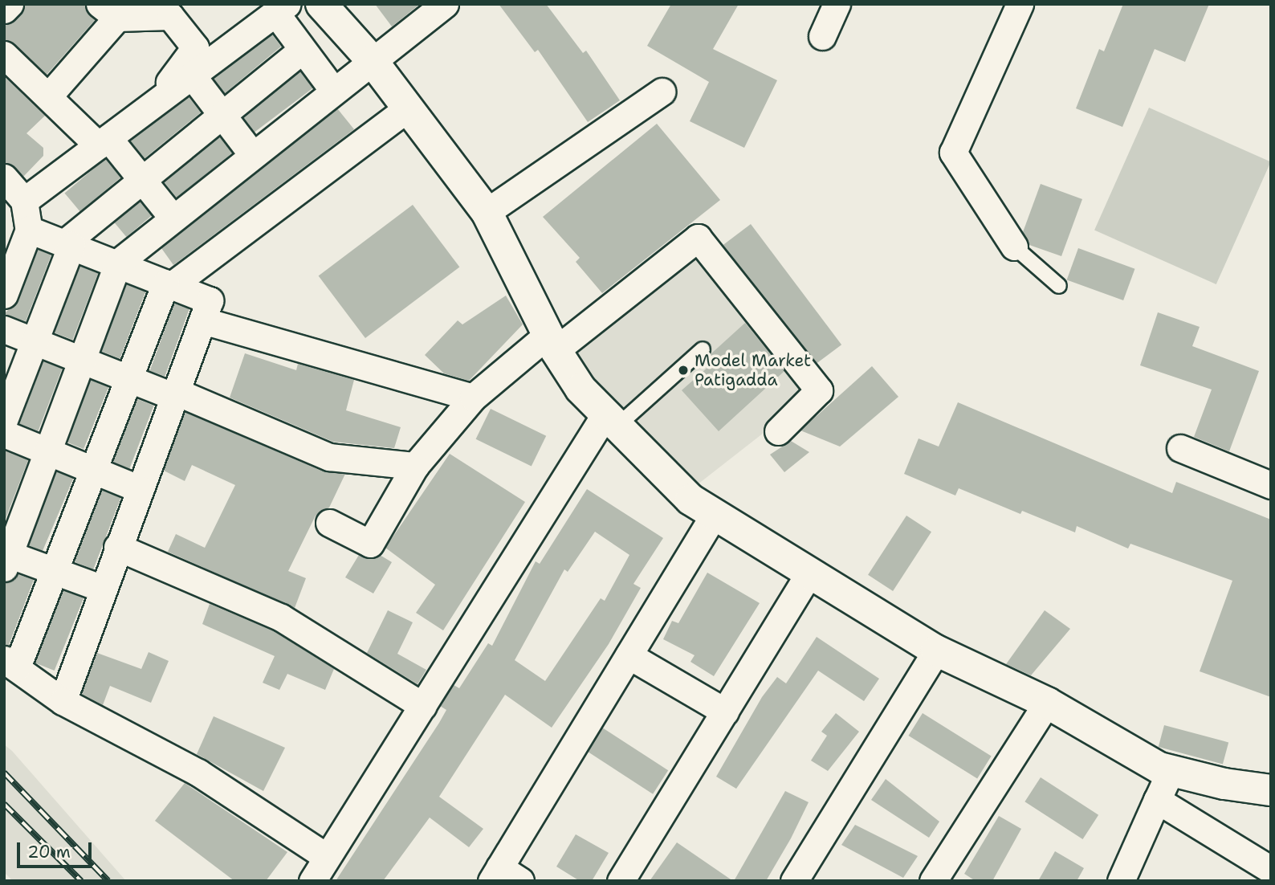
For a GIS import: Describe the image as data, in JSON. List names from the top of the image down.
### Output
{
  "places": ["Model Market Patigadda"],
  "scale_bar": "20 m"
}
